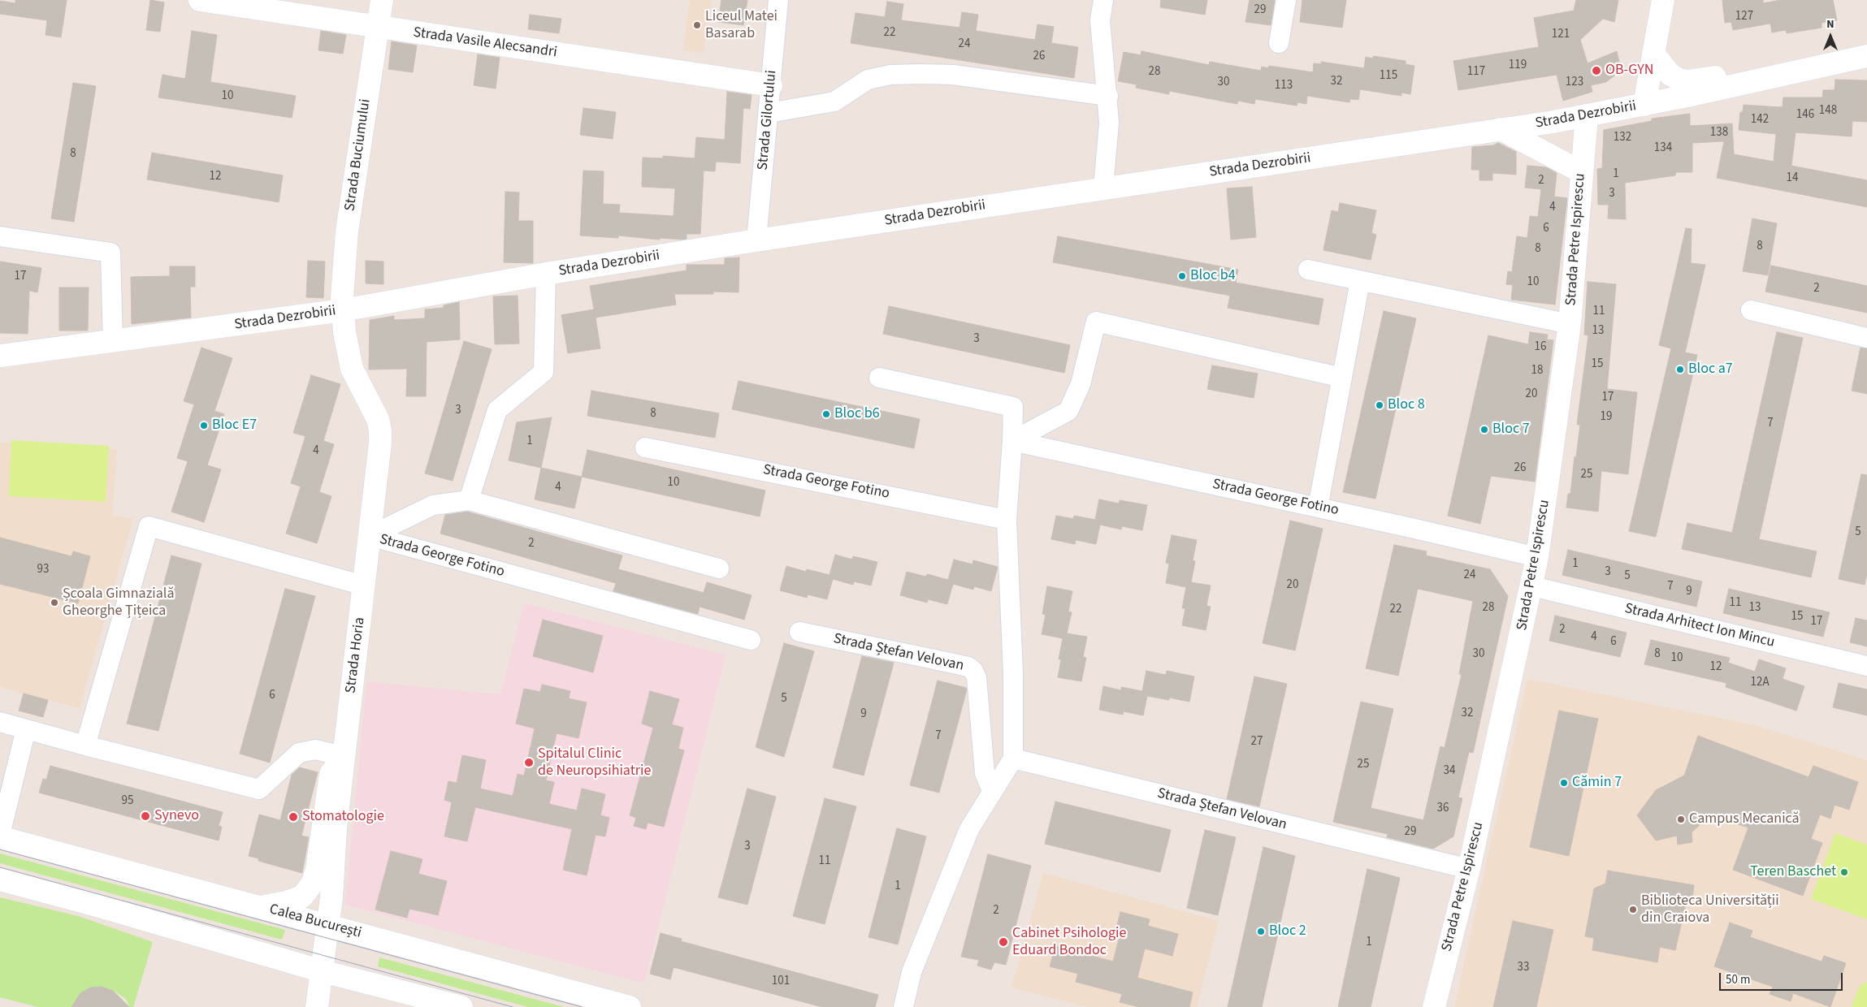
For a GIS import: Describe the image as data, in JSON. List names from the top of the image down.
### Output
{
  "streets": {
    "street": [
      "Strada Vasile Alecsandri",
      "Strada Dezrobirii",
      "Strada Gilortului",
      "Strada Buciumului",
      "Strada Petre Ispirescu",
      "Strada George Fotino",
      "Strada Arhitect Ion Mincu",
      "Strada Ștefan Velovan",
      "Strada Horia",
      "Calea București"
    ]
  },
  "crossings": [
    ["Strada Vasile Alecsandri", "Strada Gilortului"],
    ["Strada Vasile Alecsandri", "Strada Buciumului"],
    ["Strada Dezrobirii", "Strada Gilortului"],
    ["Strada Dezrobirii", "Strada Buciumului"],
    ["Strada Dezrobirii", "Strada Petre Ispirescu"],
    ["Strada Dezrobirii", "Strada Horia"],
    ["Strada Buciumului", "Strada Horia"],
    ["Strada Petre Ispirescu", "Strada George Fotino"],
    ["Strada Petre Ispirescu", "Strada Arhitect Ion Mincu"],
    ["Strada Petre Ispirescu", "Strada Ștefan Velovan"],
    ["Strada George Fotino", "Strada Horia"],
    ["Strada Horia", "Calea București"]
  ],
  "places": [
    "Liceul Matei Basarab",
    "OB-GYN",
    "Bloc b4",
    "Bloc a7",
    "Bloc 8",
    "Bloc b6",
    "Bloc E7",
    "Bloc 7",
    "Școala Gimnazială Gheorghe Țițeica",
    "Spitalul Clinic de Neuropsihiatrie",
    "Cămin 7",
    "Synevo",
    "Stomatologie",
    "Campus Mecanică",
    "Teren Baschet",
    "Biblioteca Universității din Craiova",
    "Bloc 2",
    "Cabinet Psihologie Eduard Bondoc"
  ],
  "house_numbers": [
    "29",
    "127",
    "22",
    "121",
    "24",
    "26",
    "119",
    "28",
    "117",
    "115",
    "32",
    "30",
    "123",
    "113",
    "10",
    "148",
    "146",
    "142",
    "138",
    "132",
    "134",
    "8",
    "1",
    "12",
    "14",
    "2",
    "3",
    "4",
    "6",
    "8",
    "8",
    "17",
    "10",
    "2",
    "11",
    "13",
    "3",
    "16",
    "15",
    "18",
    "20",
    "17",
    "3",
    "8",
    "19",
    "7",
    "1",
    "4",
    "26",
    "25",
    "10",
    "4",
    "5",
    "2",
    "1",
    "93",
    "3",
    "24",
    "5",
    "20",
    "7",
    "9",
    "11",
    "28",
    "13",
    "22",
    "15",
    "17",
    "2",
    "4",
    "6",
    "30",
    "8",
    "10",
    "12",
    "12A",
    "6",
    "5",
    "32",
    "9",
    "7",
    "27",
    "25",
    "34",
    "95",
    "36",
    "29",
    "3",
    "11",
    "1",
    "2",
    "1",
    "33",
    "101"
  ],
  "scale_bar": "50 m",
  "north": "top"
}
